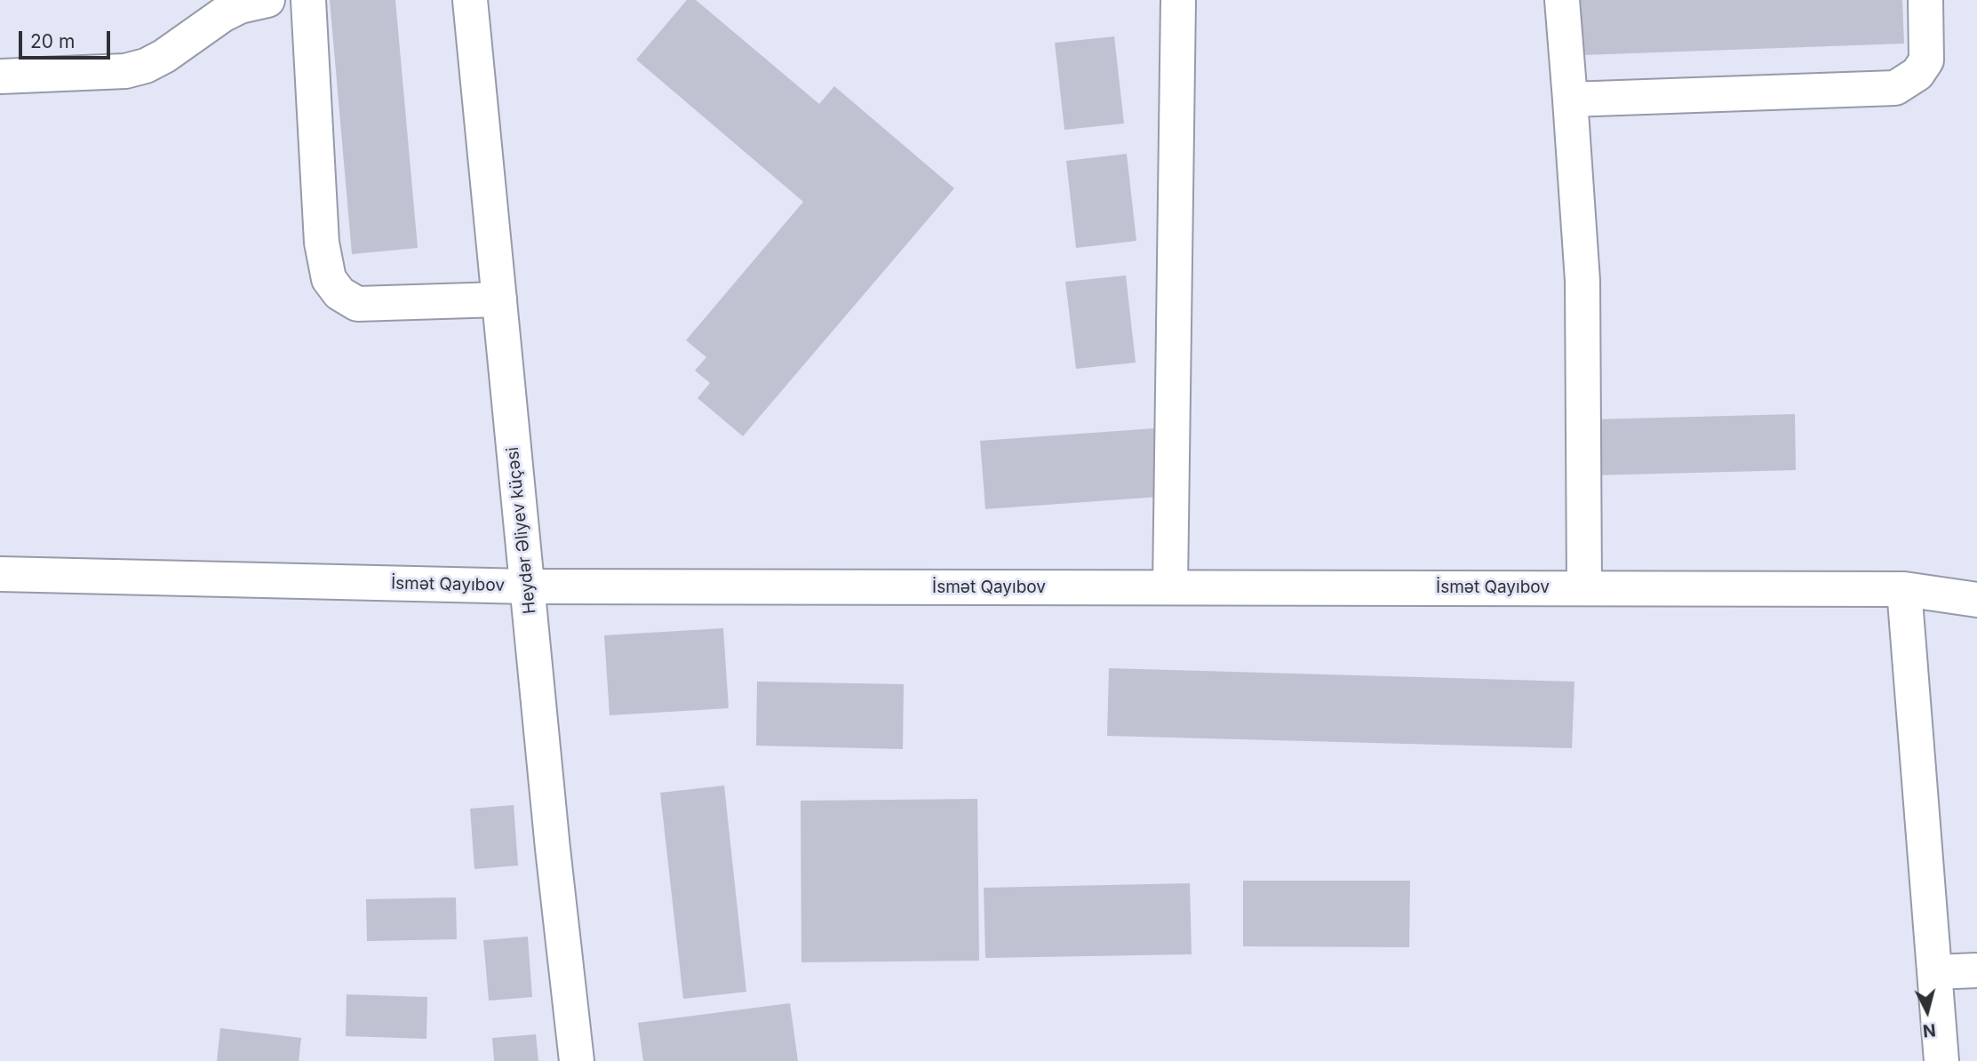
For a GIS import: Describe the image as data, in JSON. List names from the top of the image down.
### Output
{
  "streets": {
    "street": ["Heydər Əliyev küçəsi", "İsmət Qayıbov"]
  },
  "crossings": [
    ["Heydər Əliyev küçəsi", "İsmət Qayıbov"]
  ],
  "scale_bar": "20 m",
  "north": "bottom"
}
